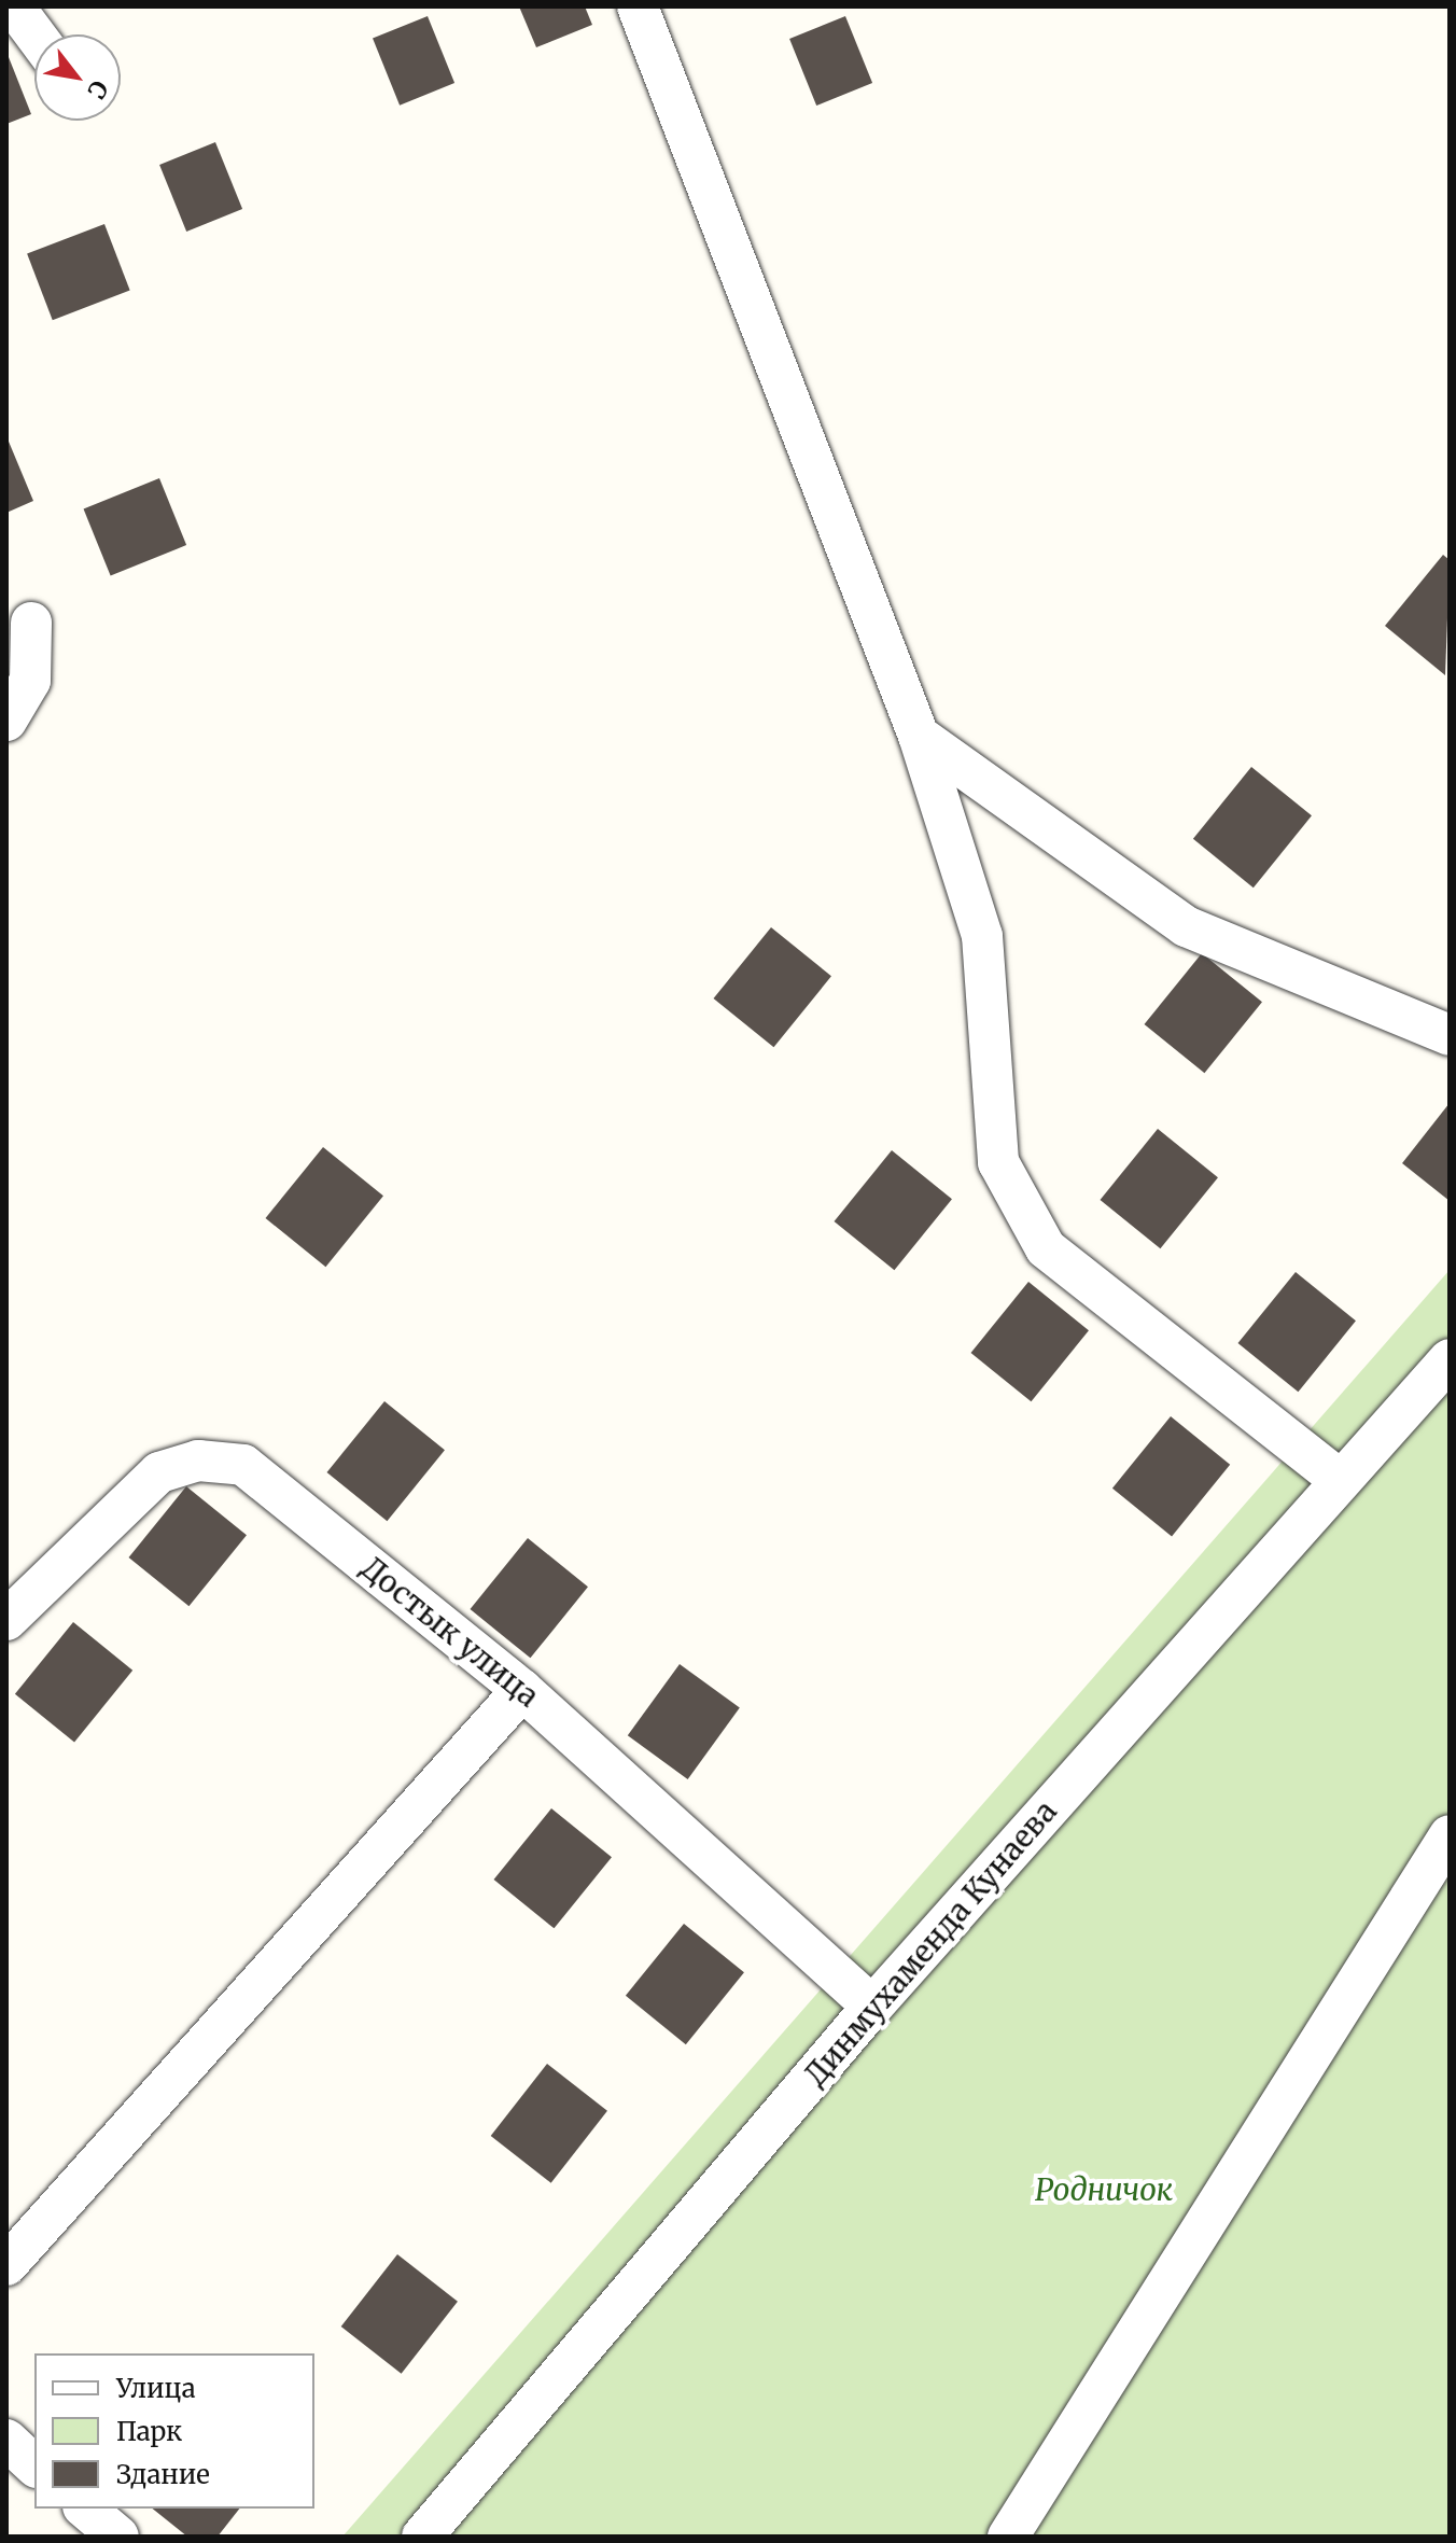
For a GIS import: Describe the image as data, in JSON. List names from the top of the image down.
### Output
{
  "streets": {
    "street": ["Достык улица", "Динмухаменда Кунаева"]
  },
  "crossings": [
    ["Достык улица", "Динмухаменда Кунаева"]
  ],
  "parks": ["Родничок"],
  "legend": ["Улица", "Парк", "Здание"],
  "north": "bottom right"
}
